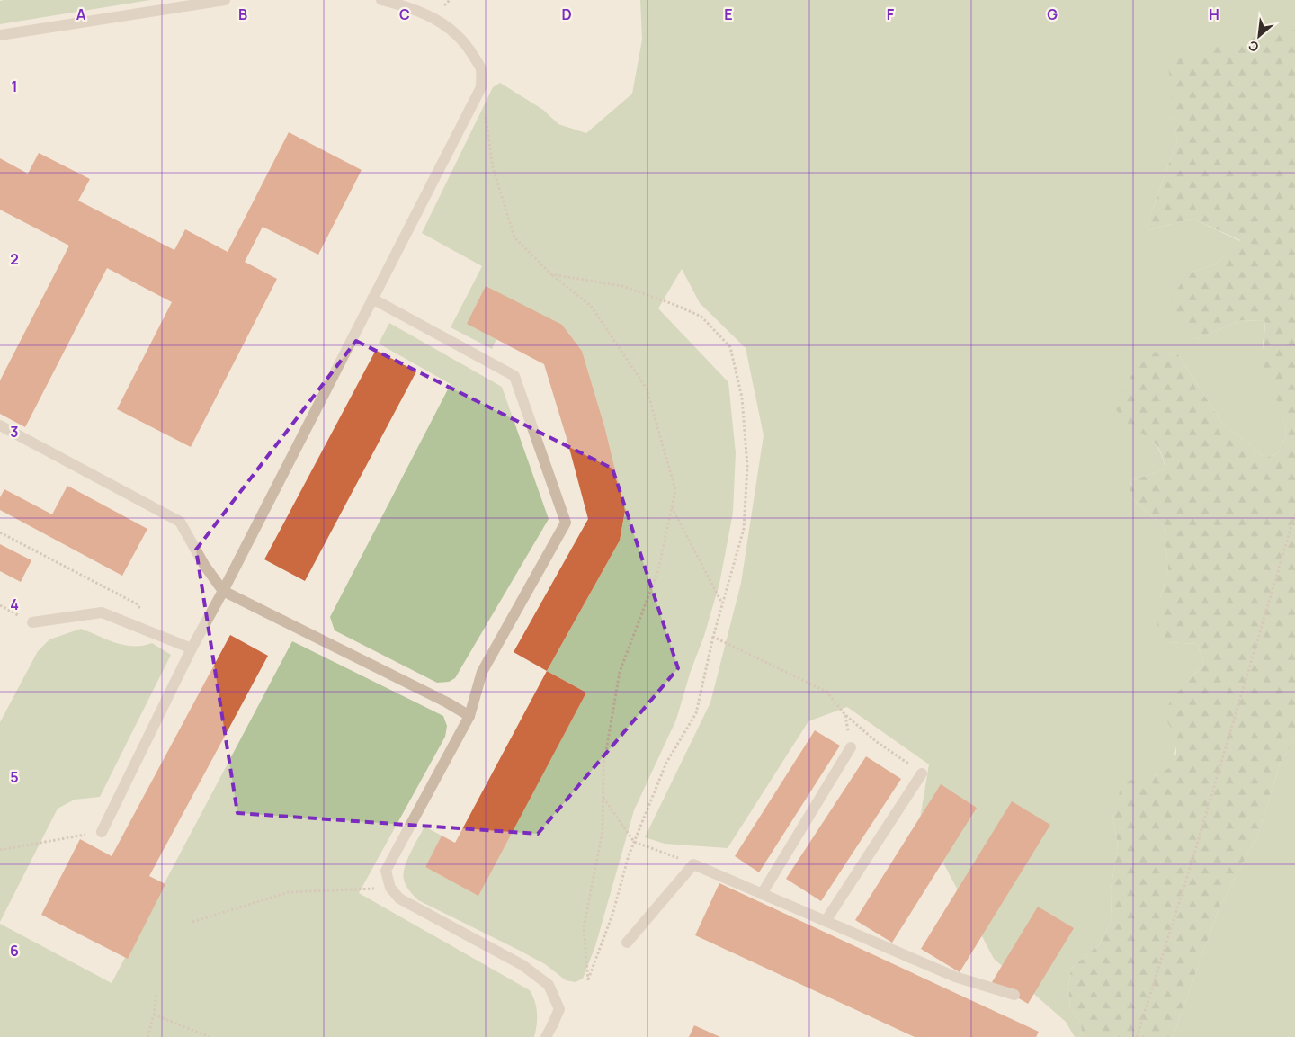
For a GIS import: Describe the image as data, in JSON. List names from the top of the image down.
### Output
{
  "north": "bottom left",
  "grid": {
    "columns": [
      "A",
      "B",
      "C",
      "D",
      "E",
      "F",
      "G",
      "H"
    ],
    "rows": [
      "1",
      "2",
      "3",
      "4",
      "5",
      "6"
    ]
  }
}
